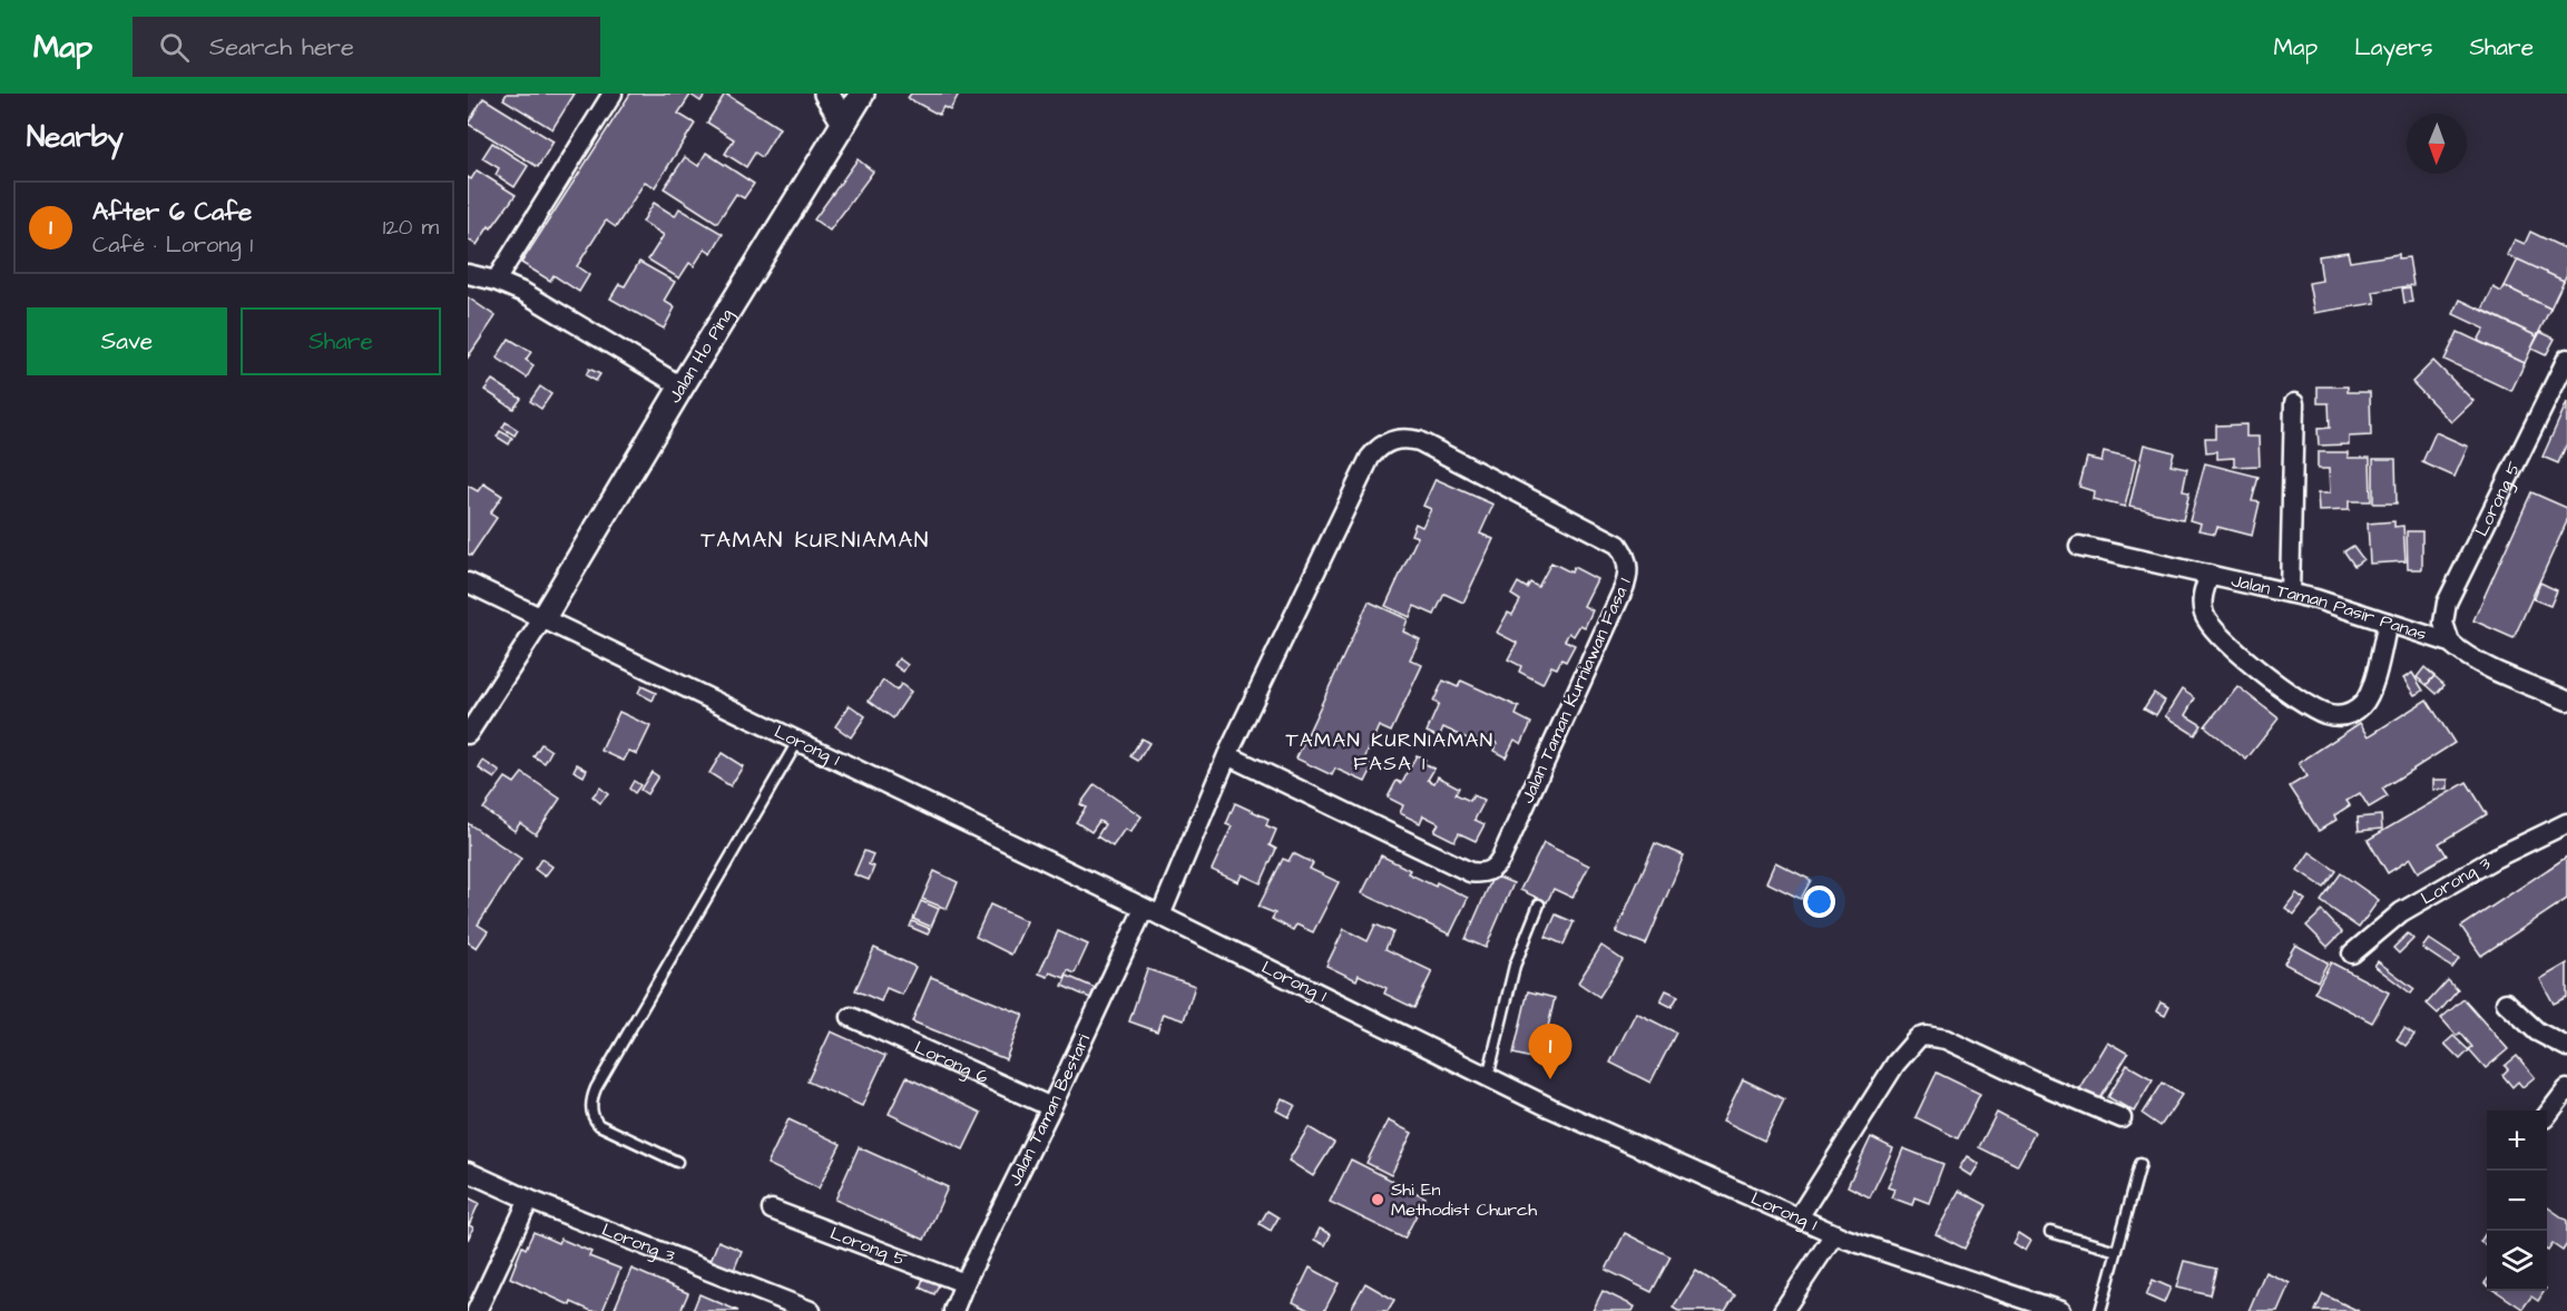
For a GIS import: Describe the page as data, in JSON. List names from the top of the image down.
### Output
{
  "streets": {
    "street": [
      "Jalan Ho Ping",
      "Lorong 5",
      "Jalan Taman Pasir Panas",
      "Jalan Taman Kurniawan Fasa 1",
      "Lorong 1",
      "Lorong 3",
      "Lorong 6",
      "Jalan Taman Bestari"
    ]
  },
  "crossings": [
    ["Jalan Ho Ping", "Lorong 1"],
    ["Lorong 5", "Jalan Taman Pasir Panas"],
    ["Lorong 5", "Jalan Taman Bestari"],
    ["Jalan Taman Kurniawan Fasa 1", "Lorong 1"],
    ["Jalan Taman Kurniawan Fasa 1", "Jalan Taman Bestari"],
    ["Lorong 1", "Jalan Taman Bestari"],
    ["Lorong 6", "Jalan Taman Bestari"]
  ],
  "districts": ["TAMAN KURNIAMAN", "TAMAN KURNIAMAN FASA 1"],
  "places": ["Shi En Methodist Church"],
  "north": "bottom",
  "page": {
    "header": "Map",
    "search": "Search here",
    "nav": ["Map", "Layers", "Share"],
    "heading": "Nearby",
    "list": [
      {
        "mark": "1",
        "name": "After 6 Cafe",
        "note": "Café · Lorong 1",
        "value": "120 m"
      }
    ],
    "buttons": ["Save", "Share"],
    "pins": "1",
    "map_buttons": ["+", "−"]
  }
}
